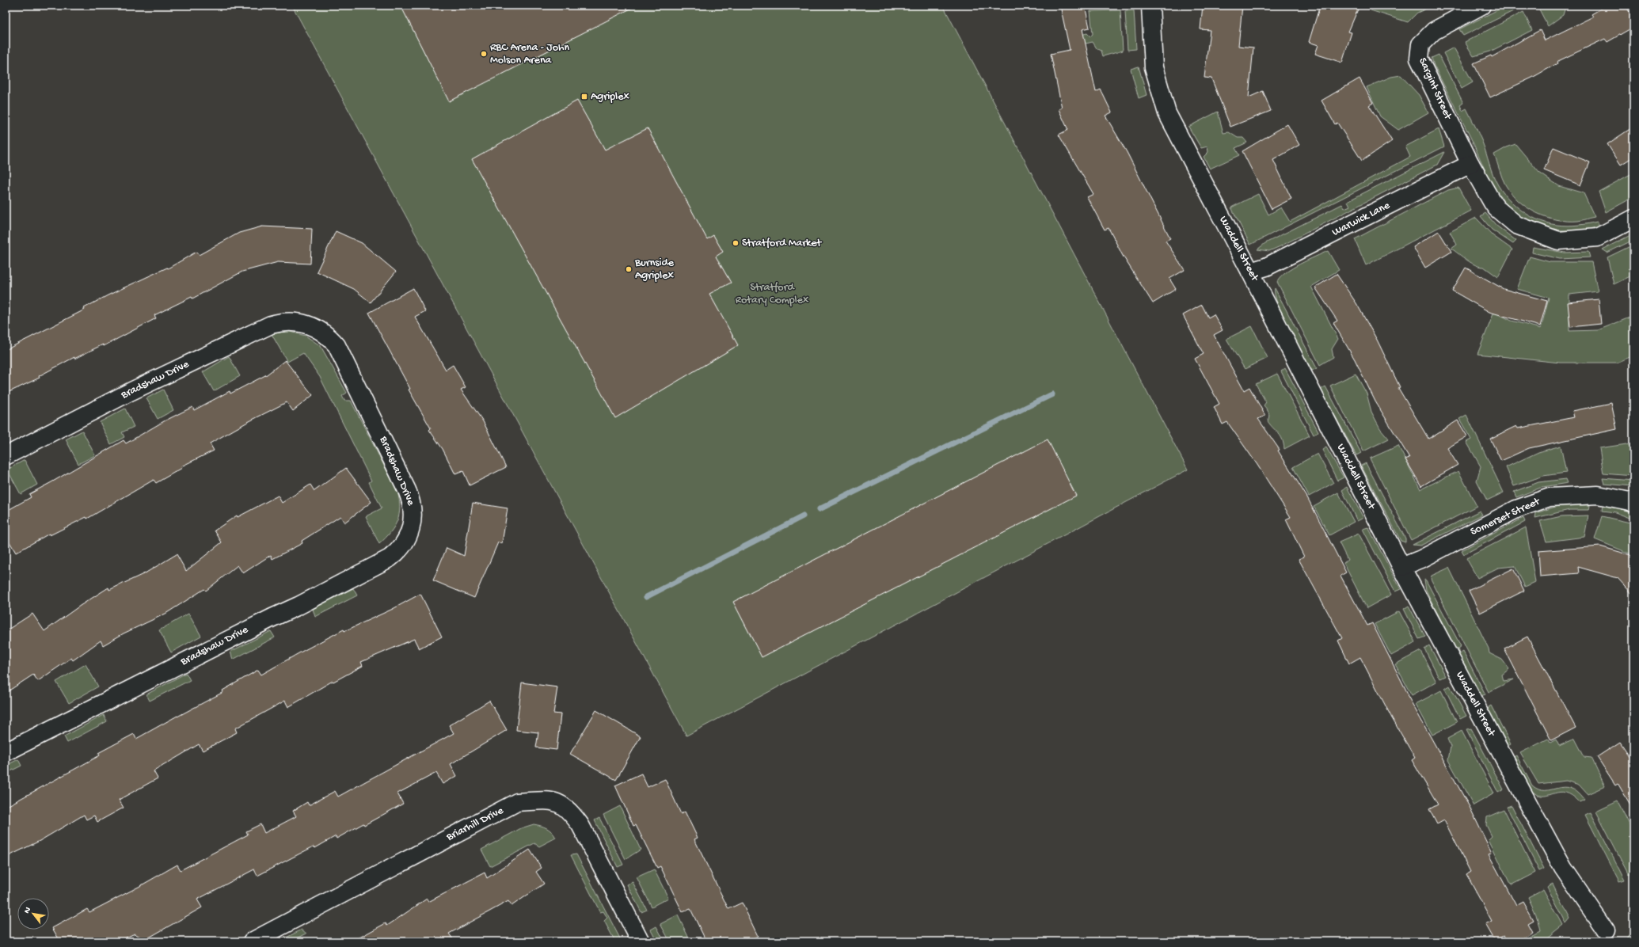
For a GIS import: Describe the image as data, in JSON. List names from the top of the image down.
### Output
{
  "streets": {
    "street": [
      "Sargint Street",
      "Warwick Lane",
      "Waddell Street",
      "Bradshaw Drive",
      "Somerset Street",
      "Briarhill Drive"
    ]
  },
  "crossings": [
    ["Sargint Street", "Warwick Lane"],
    ["Warwick Lane", "Waddell Street"],
    ["Waddell Street", "Somerset Street"]
  ],
  "parks": ["Stratford Rotary Complex"],
  "places": {
    "other": ["RBC Arena - John Molson Arena", "Stratford Market", "Burnside Agriplex"],
    "transit": ["Agriplex"]
  },
  "north": "top left"
}
